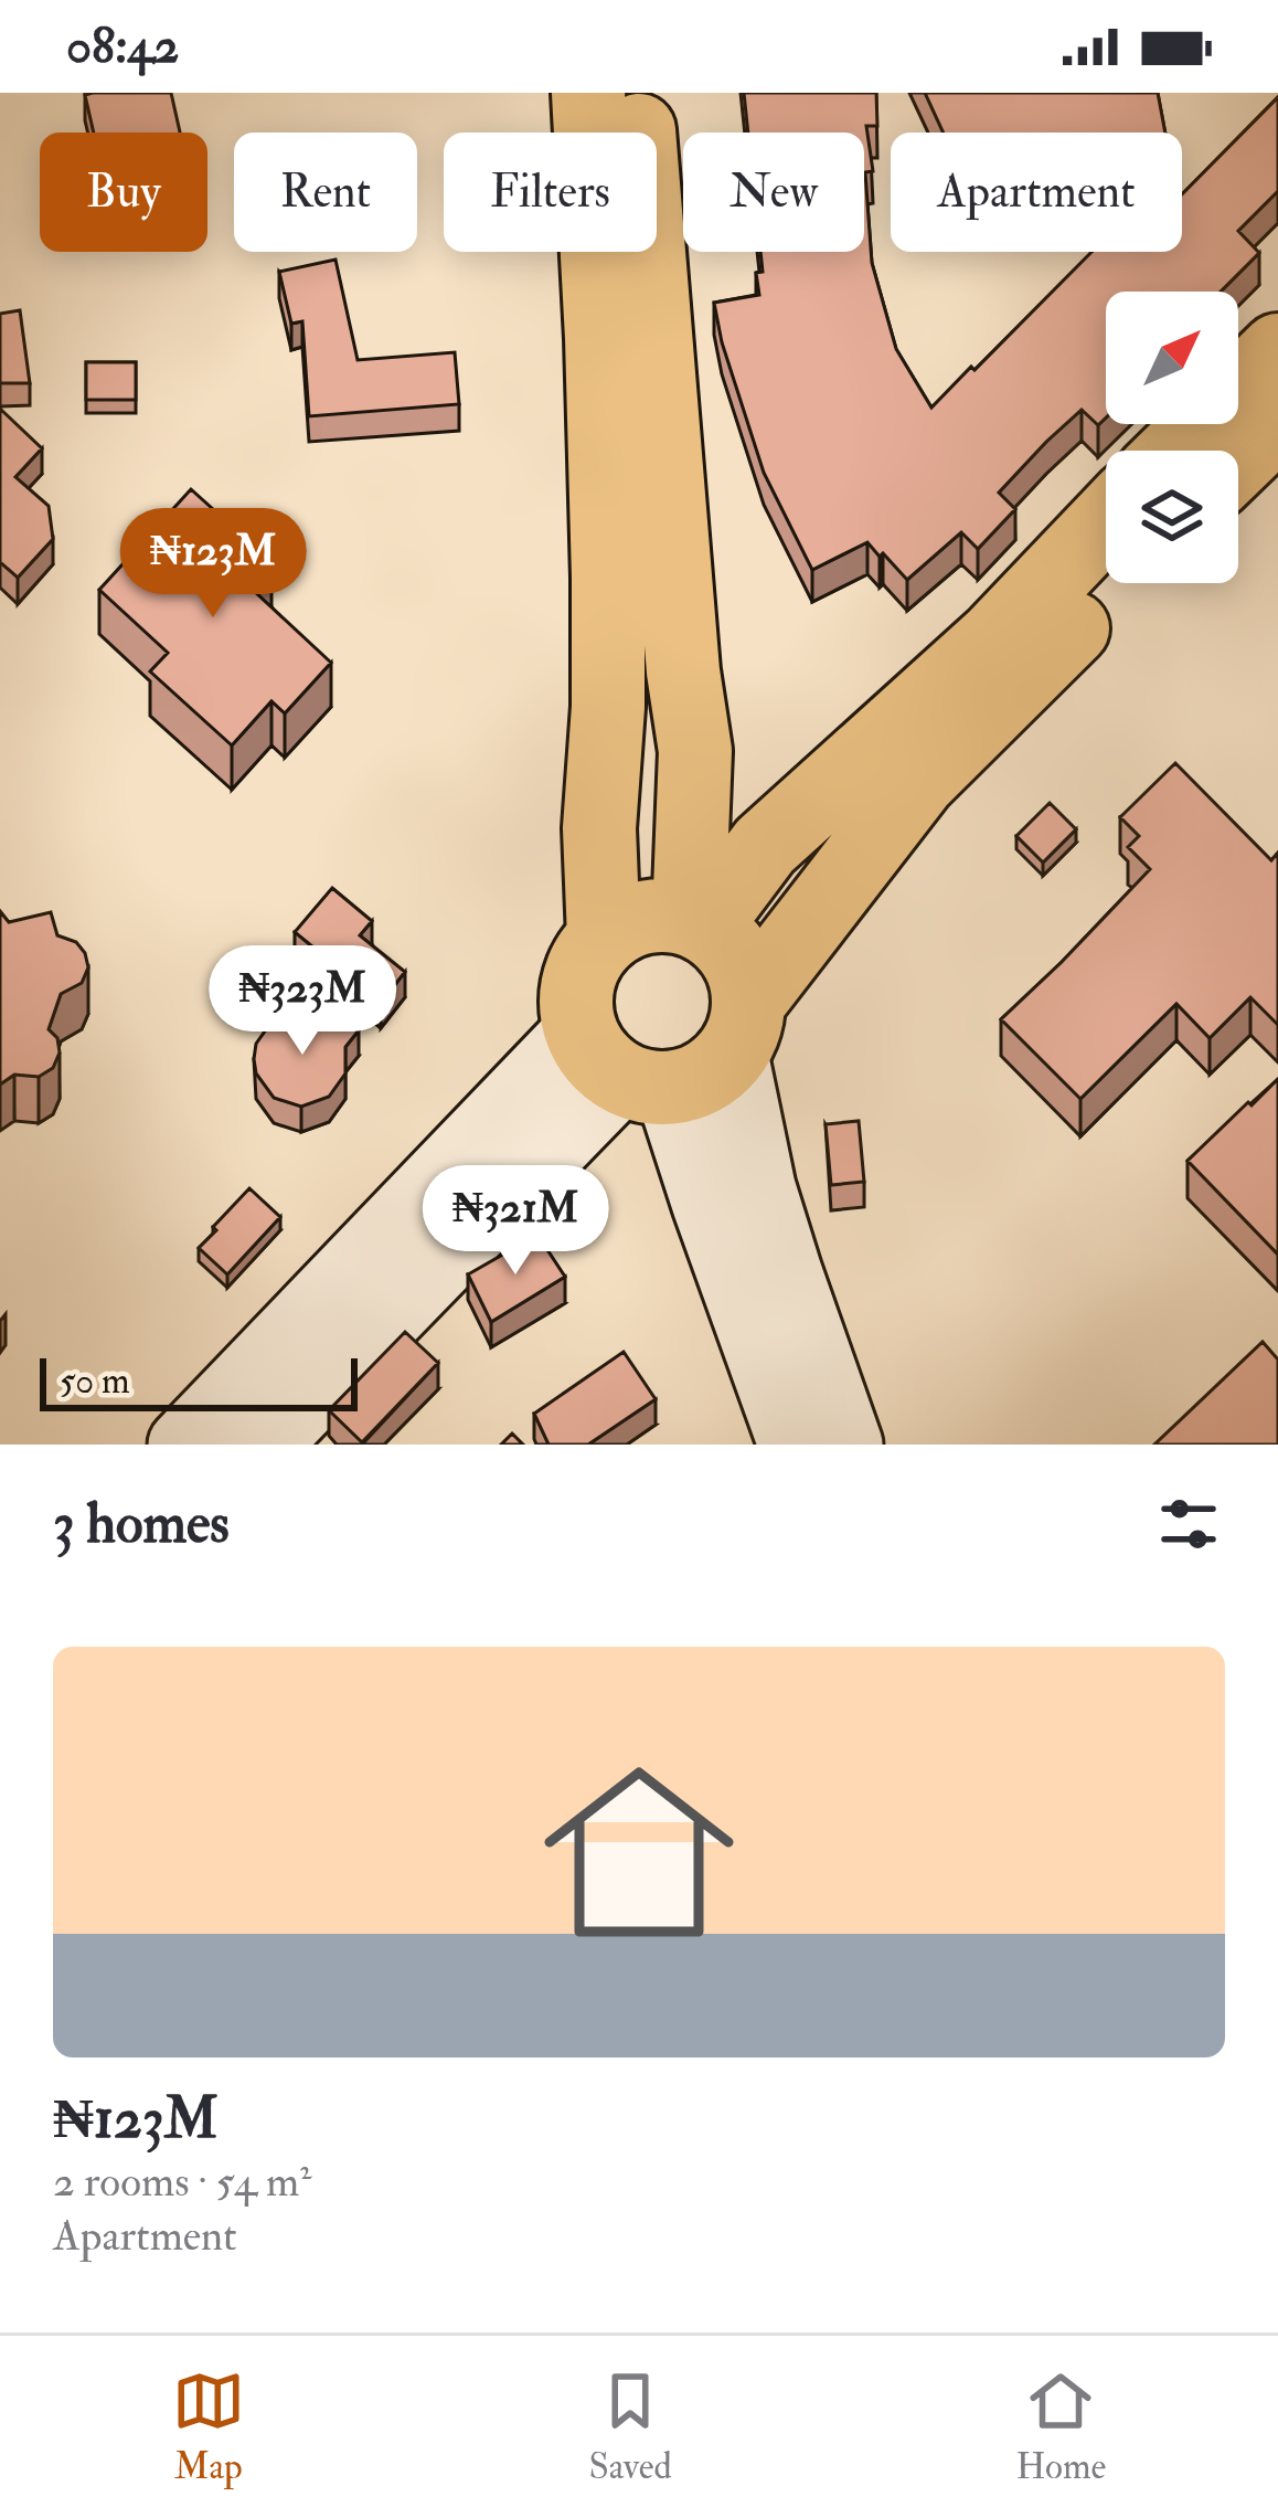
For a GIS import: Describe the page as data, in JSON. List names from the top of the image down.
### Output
{
  "scale_bar": "50 m",
  "north": "top right",
  "page": {
    "status": "08:42",
    "chip": [
      "Buy",
      "Rent",
      "Filters",
      "New",
      "Apartment"
    ],
    "price": ["₦123M", "₦323M", "₦321M"],
    "scale": "50 m",
    "heading": "3 homes",
    "list": [
      {
        "name": "₦123M",
        "note": "2 rooms · 54 m² · Apartment"
      }
    ],
    "tabs": ["Map", "Saved", "Home"]
  }
}
